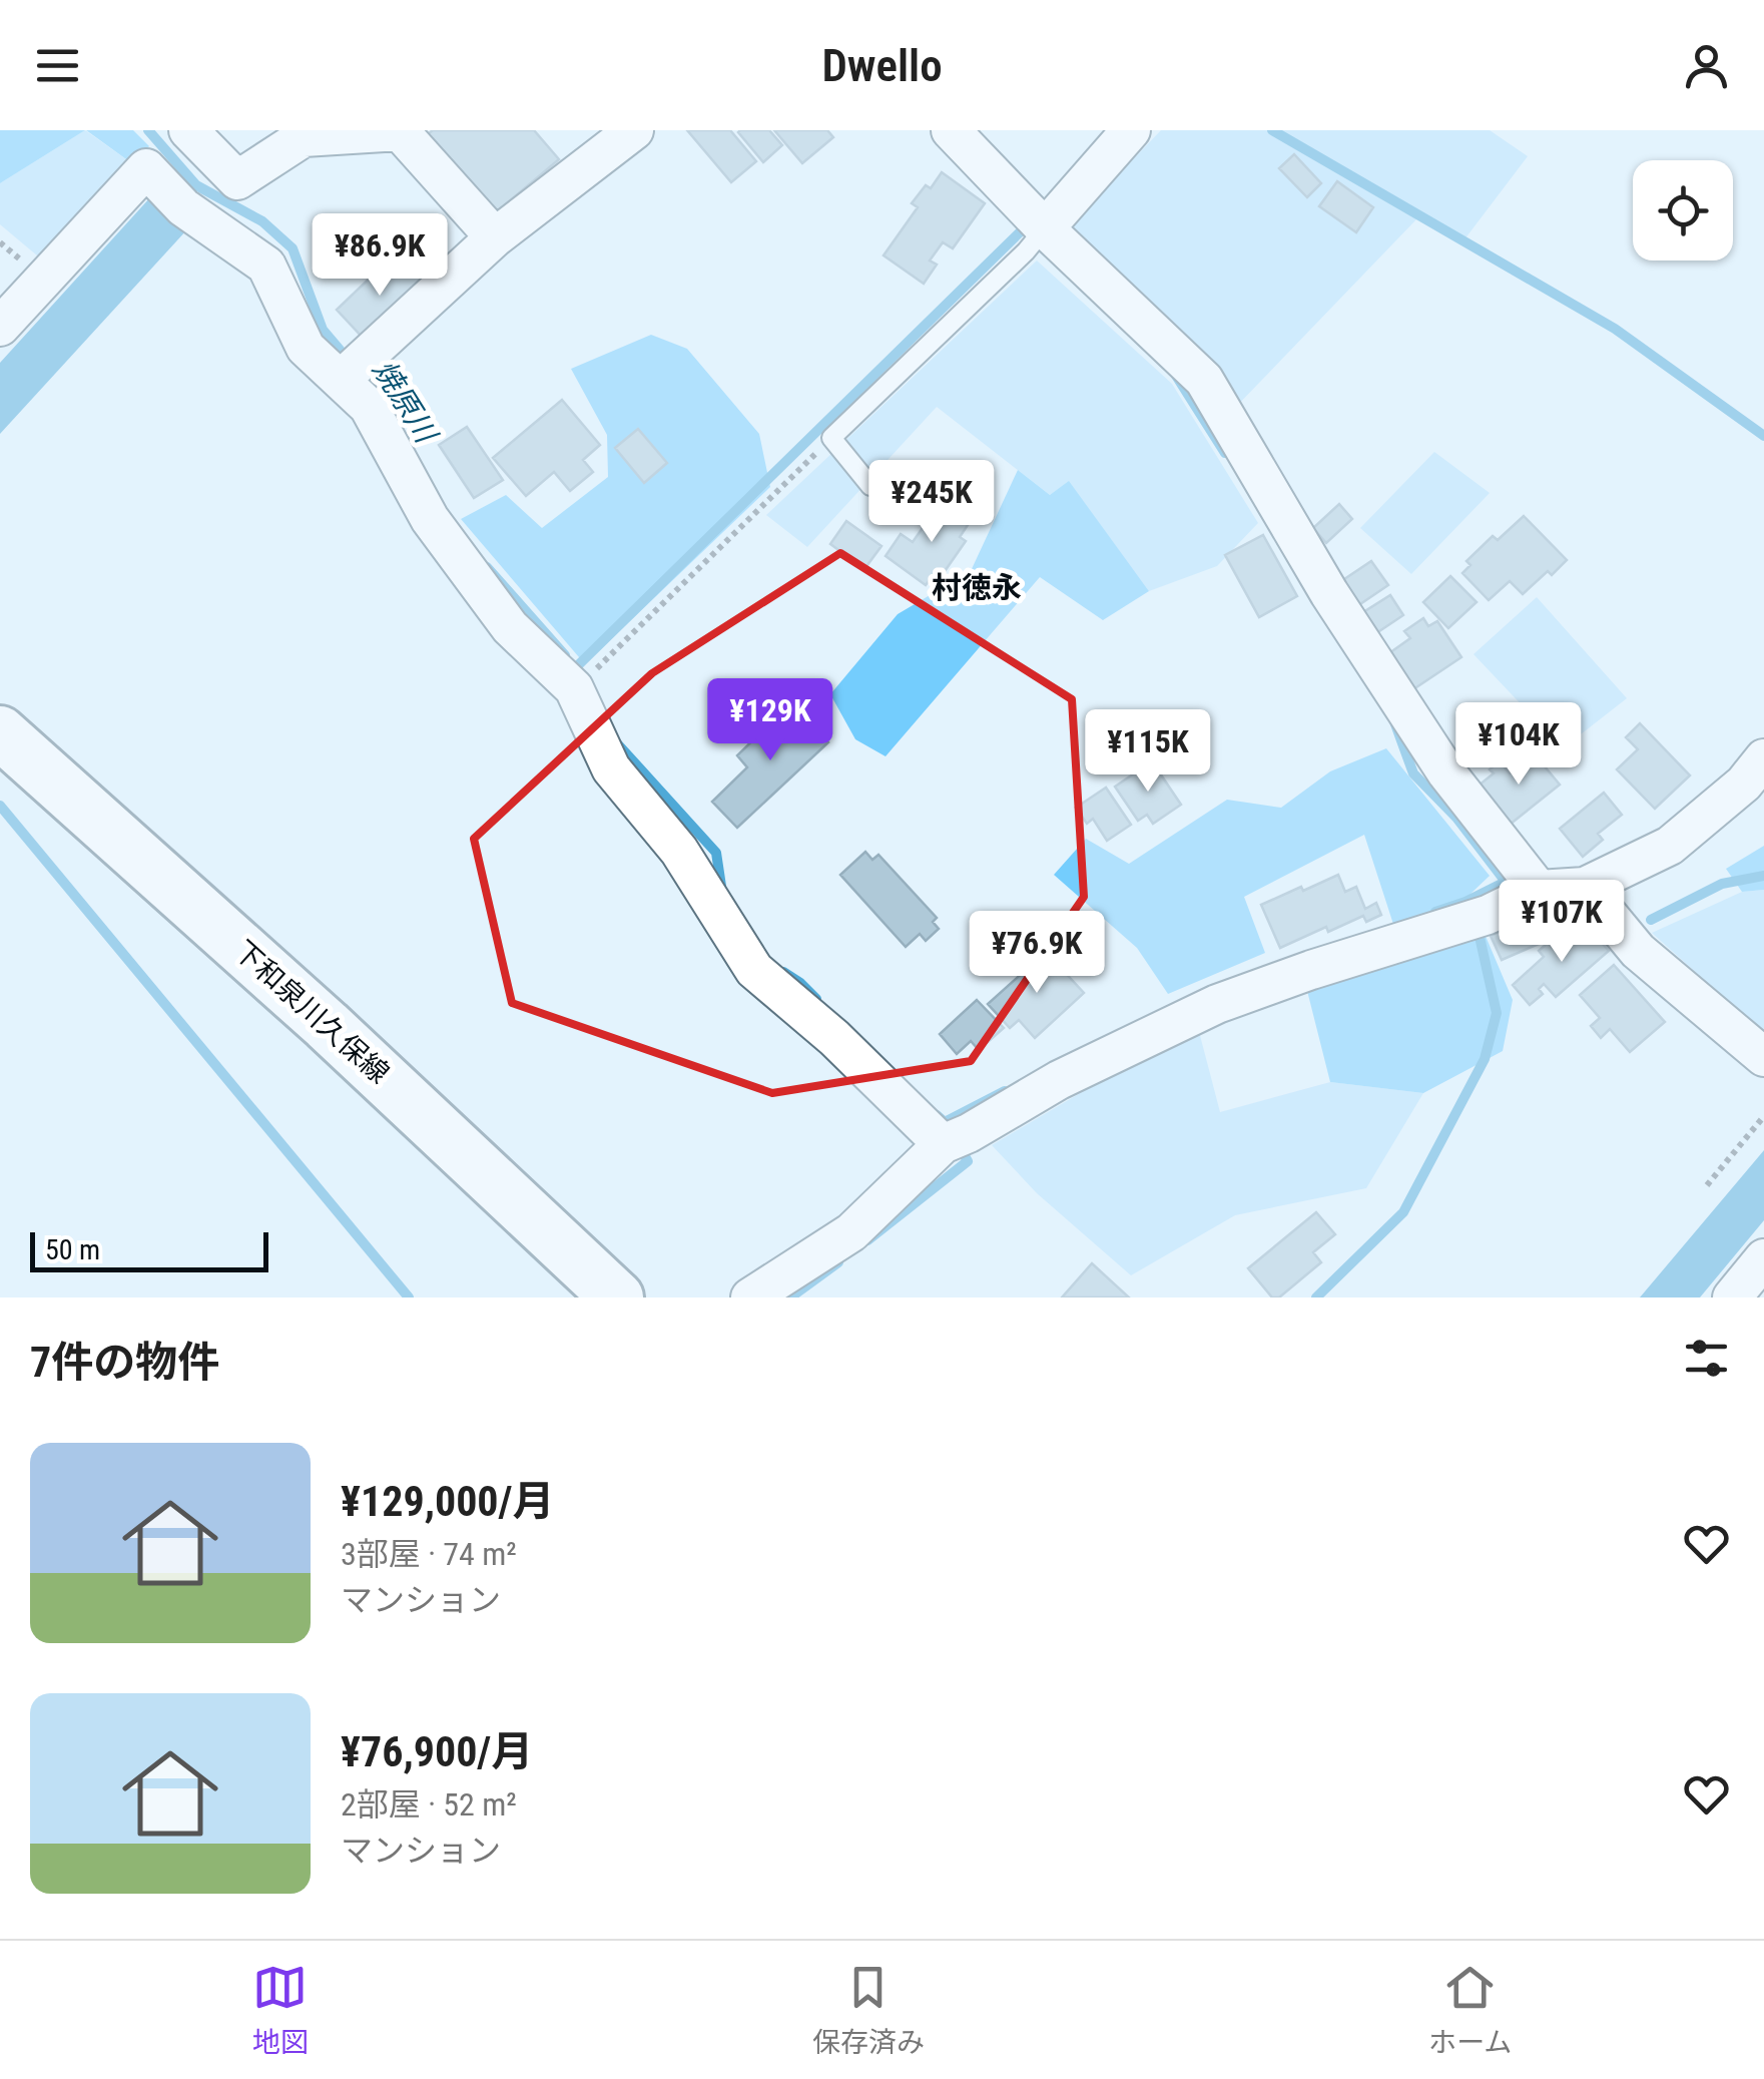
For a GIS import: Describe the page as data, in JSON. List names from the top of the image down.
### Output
{
  "streets": {
    "street": ["下和泉川久保線"]
  },
  "districts": ["村徳永"],
  "water": ["焼原川"],
  "scale_bar": "50 m",
  "page": {
    "header": "Dwello",
    "price": [
      "¥86.9K",
      "¥245K",
      "¥129K",
      "¥104K",
      "¥115K",
      "¥107K",
      "¥76.9K"
    ],
    "scale": "50 m",
    "heading": "7件の物件",
    "list": [
      {
        "name": "¥129,000/月",
        "note": "3部屋 · 74 m² · マンション"
      },
      {
        "name": "¥76,900/月",
        "note": "2部屋 · 52 m² · マンション"
      }
    ],
    "tabs": ["地図", "保存済み", "ホーム"]
  }
}
